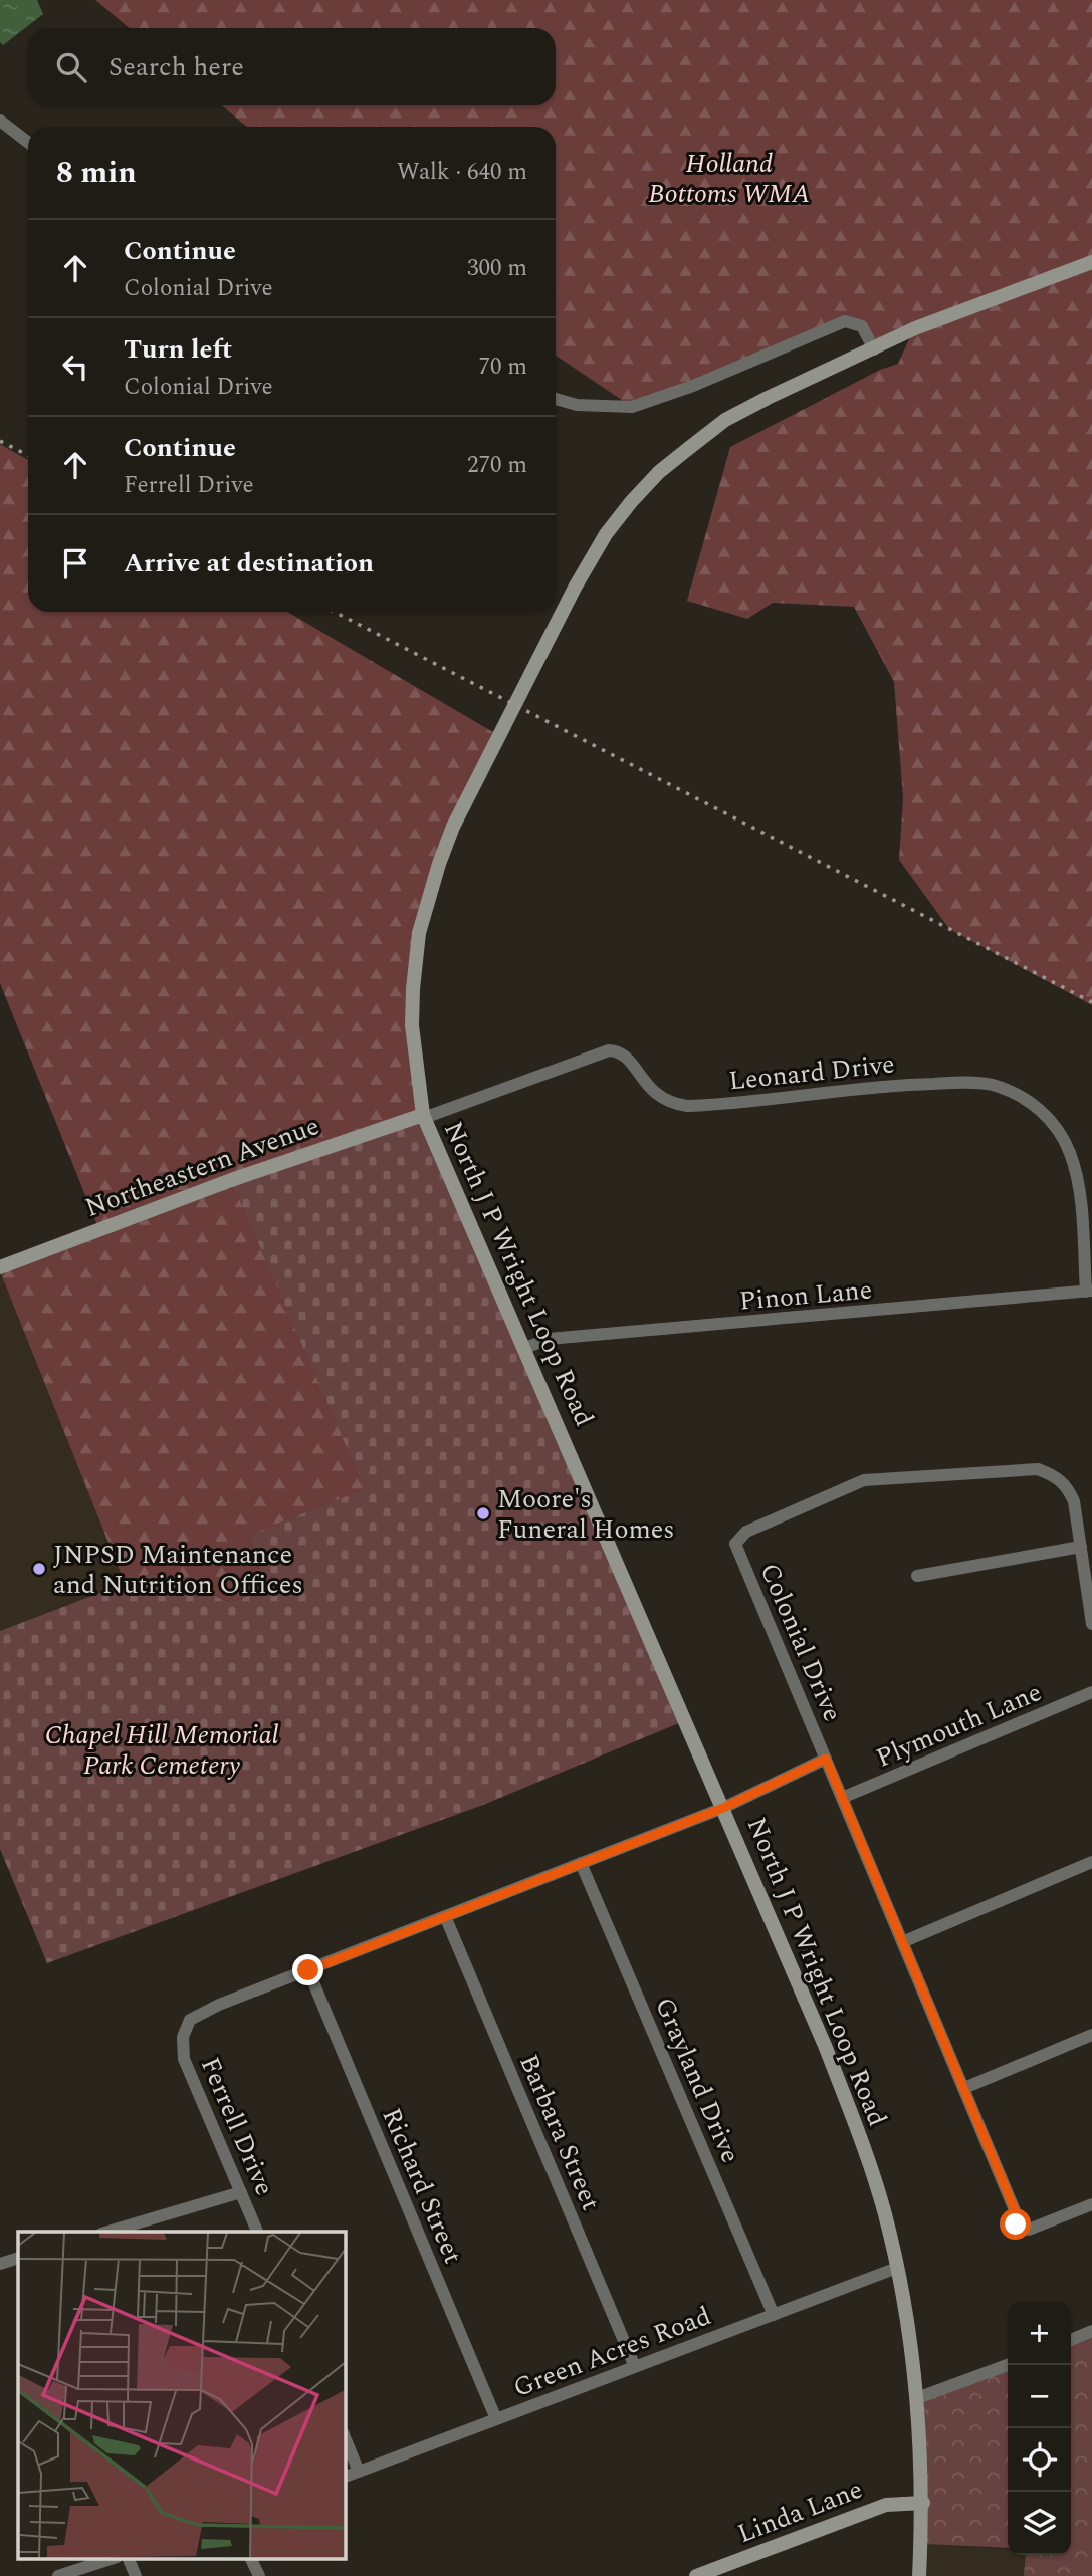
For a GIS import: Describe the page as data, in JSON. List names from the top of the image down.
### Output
{
  "streets": {
    "main road": ["Northeastern Avenue", "North J P Wright Loop Road", "Linda Lane"],
    "street": [
      "Leonard Drive",
      "Pinon Lane",
      "Colonial Drive",
      "Plymouth Lane",
      "Grayland Drive",
      "Ferrell Drive",
      "Barbara Street",
      "Richard Street",
      "Green Acres Road"
    ]
  },
  "crossings": [
    ["Leonard Drive", "Northeastern Avenue"],
    ["Leonard Drive", "North J P Wright Loop Road"],
    ["Leonard Drive", "Pinon Lane"],
    ["Northeastern Avenue", "North J P Wright Loop Road"],
    ["North J P Wright Loop Road", "Pinon Lane"],
    ["North J P Wright Loop Road", "Colonial Drive"],
    ["North J P Wright Loop Road", "Ferrell Drive"],
    ["North J P Wright Loop Road", "Green Acres Road"],
    ["North J P Wright Loop Road", "Linda Lane"],
    ["Colonial Drive", "Plymouth Lane"],
    ["Colonial Drive", "Ferrell Drive"],
    ["Grayland Drive", "Ferrell Drive"],
    ["Grayland Drive", "Green Acres Road"],
    ["Ferrell Drive", "Barbara Street"],
    ["Ferrell Drive", "Richard Street"],
    ["Barbara Street", "Green Acres Road"],
    ["Richard Street", "Green Acres Road"]
  ],
  "parks": ["Holland Bottoms WMA", "Chapel Hill Memorial Park Cemetery"],
  "places": ["Moore's Funeral Homes", "JNPSD Maintenance and Nutrition Offices"],
  "page": {
    "search": "Search here",
    "heading": ["8 min", "Walk · 640 m"],
    "list": [
      ["Continue", "Colonial Drive", "300 m"],
      ["Turn left", "Colonial Drive", "70 m"],
      ["Continue", "Ferrell Drive", "270 m"],
      "Arrive at destination"
    ],
    "map_buttons": ["+", "−"]
  }
}
